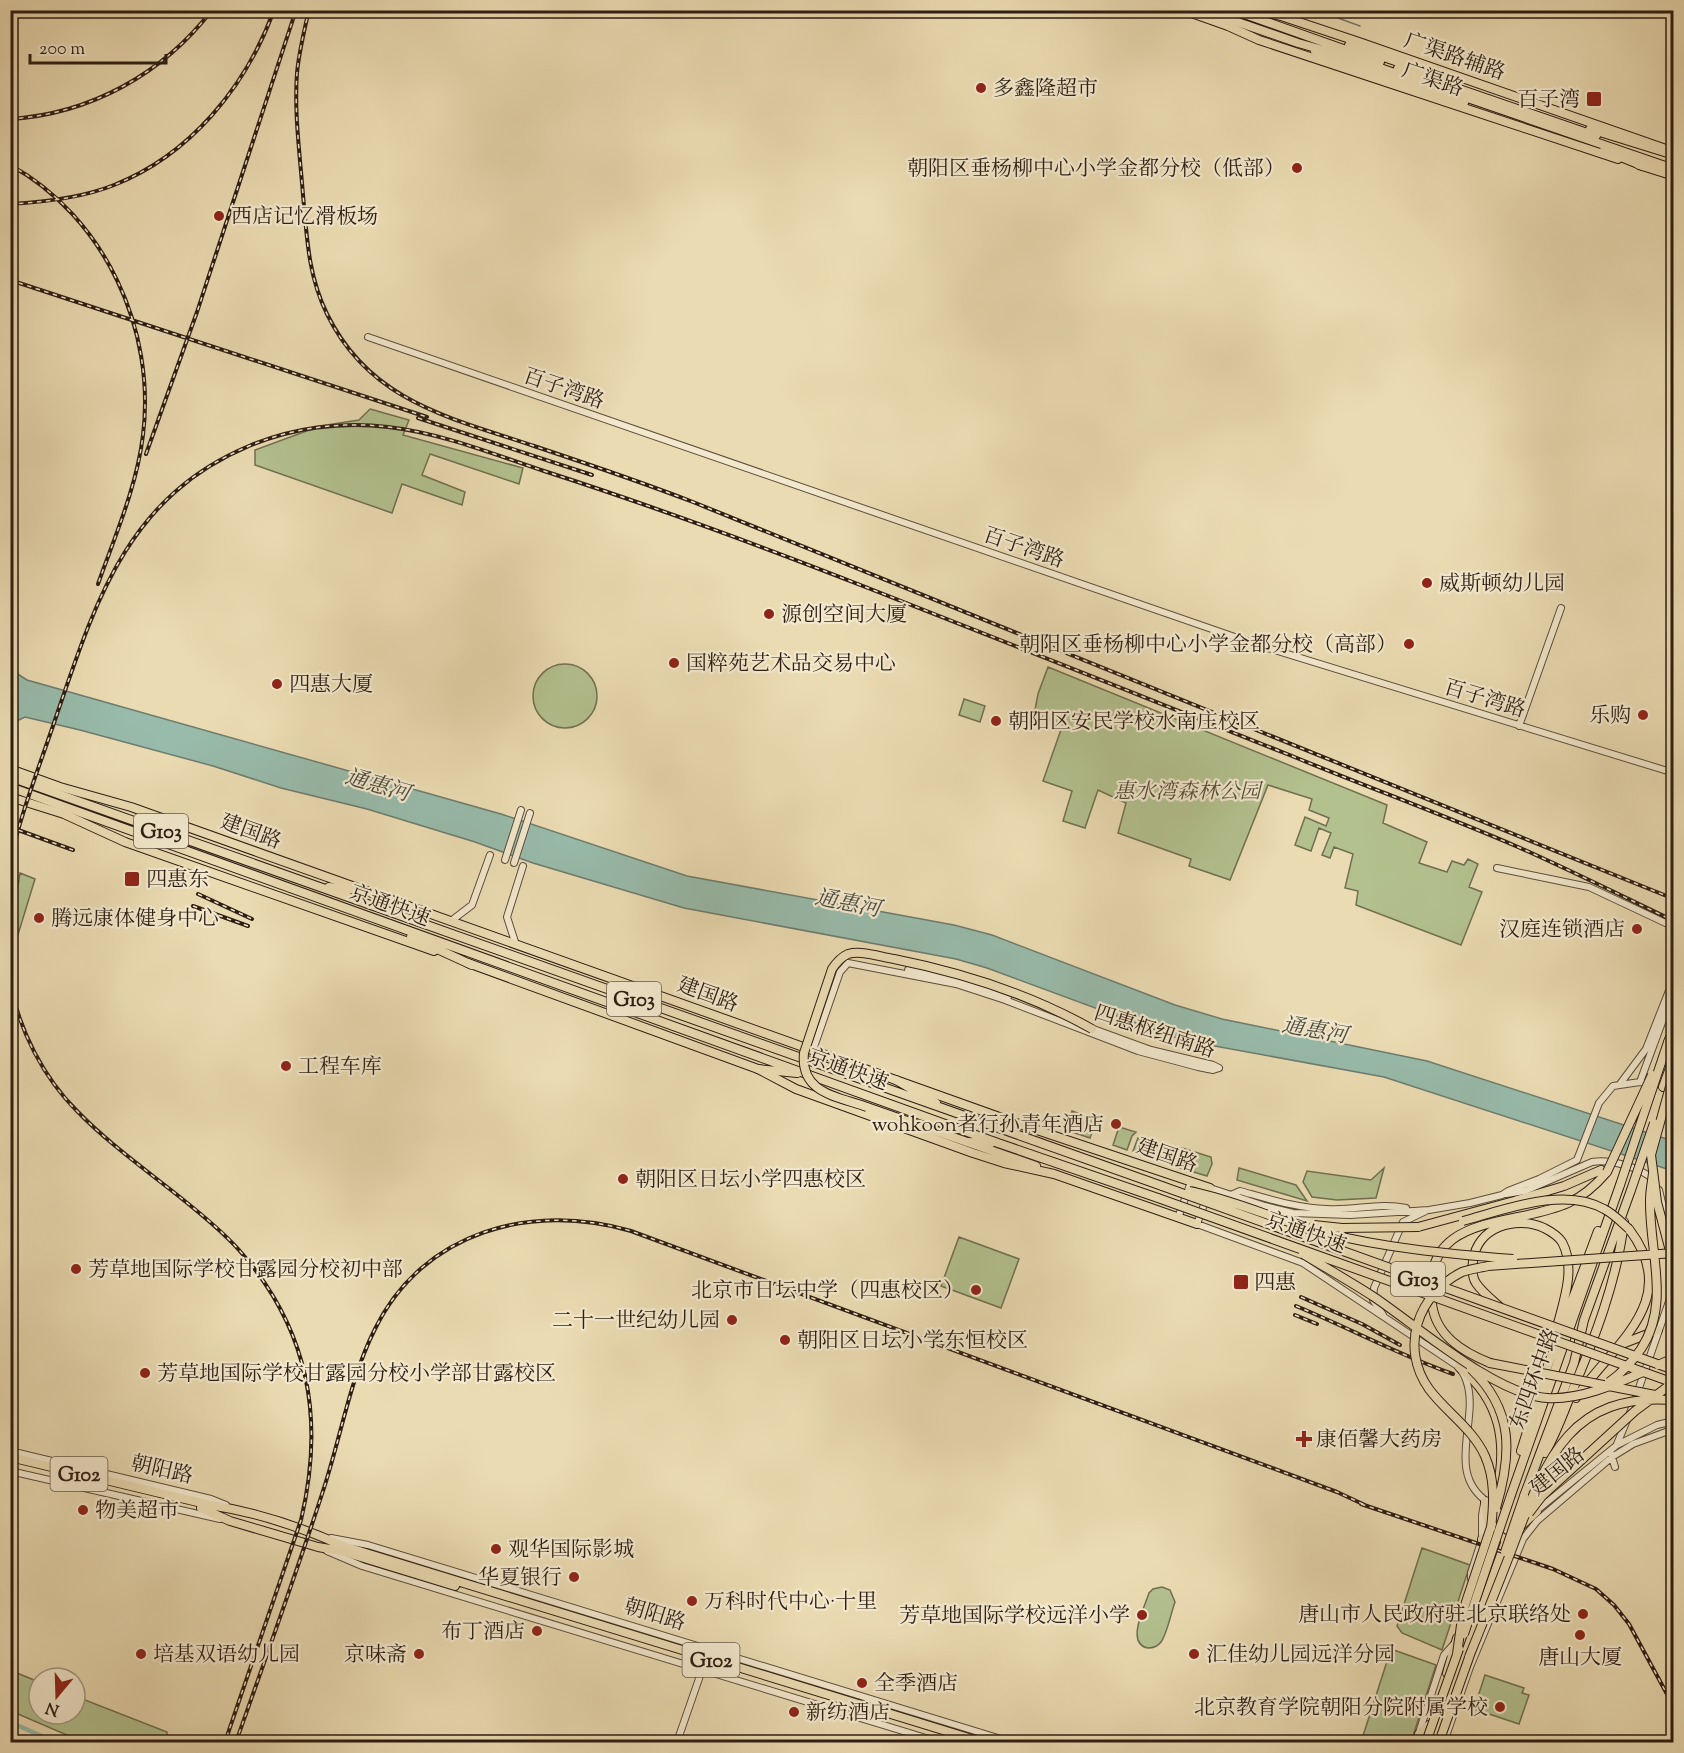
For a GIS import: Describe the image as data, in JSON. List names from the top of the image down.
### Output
{
  "streets": {
    "highway": [
      "广渠路",
      "G103",
      "京通快速",
      "东四环中路",
      "朝阳路",
      "G102"
    ],
    "main road": ["广渠路辅路", "建国路"],
    "street": ["百子湾路", "四惠枢纽南路"]
  },
  "crossings": [
    ["建国路", "东四环中路"]
  ],
  "water": ["通惠河"],
  "parks": ["惠水湾森林公园"],
  "places": {
    "other": [
      "多鑫隆超市",
      "朝阳区垂杨柳中心小学金都分校（低部）",
      "西店记忆滑板场",
      "威斯顿幼儿园",
      "源创空间大厦",
      "朝阳区垂杨柳中心小学金都分校（高部）",
      "国粹苑艺术品交易中心",
      "四惠大厦",
      "乐购",
      "朝阳区安民学校水南庄校区",
      "腾远康体健身中心",
      "汉庭连锁酒店",
      "工程车库",
      "wohkoon者行孙青年酒店",
      "朝阳区日坛小学四惠校区",
      "芳草地国际学校甘露园分校初中部",
      "北京市日坛中学（四惠校区）",
      "二十一世纪幼儿园",
      "朝阳区日坛小学东恒校区",
      "芳草地国际学校甘露园分校小学部甘露校区",
      "物美超市",
      "观华国际影城",
      "华夏银行",
      "万科时代中心·十里",
      "唐山市人民政府驻北京联络处",
      "芳草地国际学校远洋小学",
      "布丁酒店",
      "唐山大厦",
      "培基双语幼儿园",
      "京味斋",
      "汇佳幼儿园远洋分园",
      "全季酒店",
      "北京教育学院朝阳分院附属学校",
      "新纺酒店"
    ],
    "transit": ["百子湾", "四惠东", "四惠"],
    "health": ["康佰馨大药房"]
  },
  "scale_bar": "200 m",
  "north": "bottom"
}
